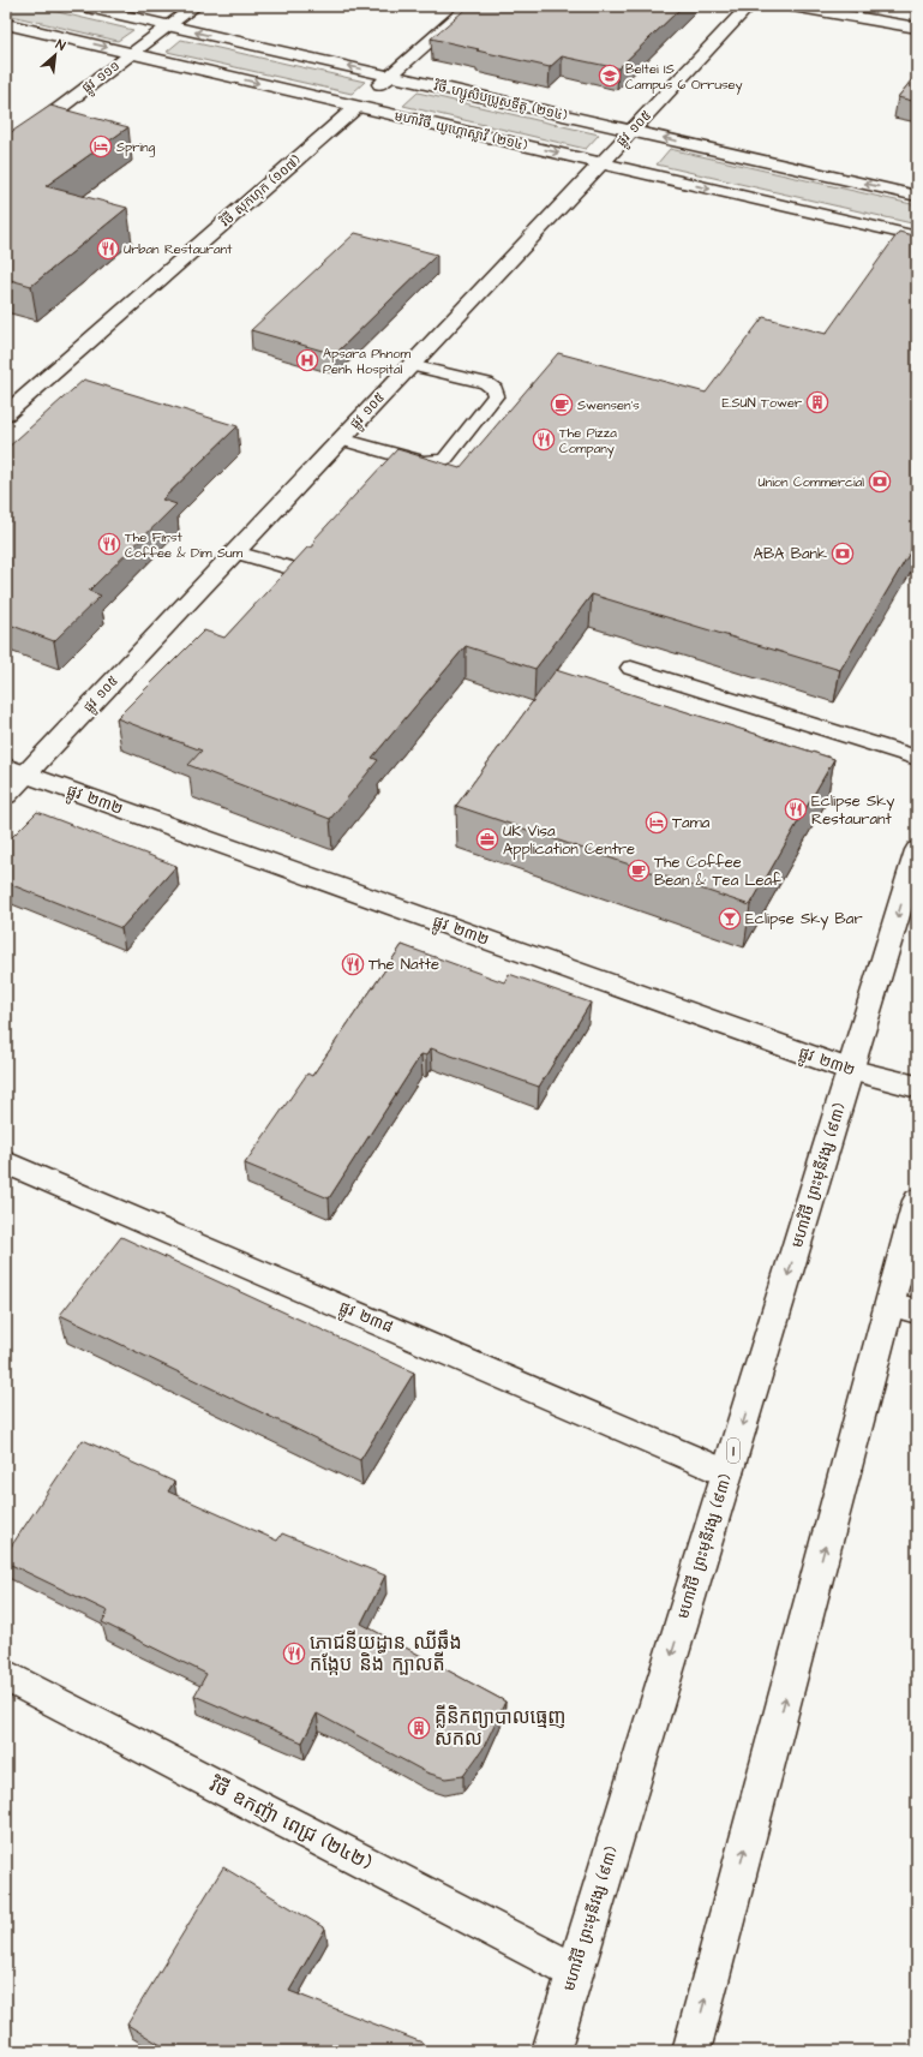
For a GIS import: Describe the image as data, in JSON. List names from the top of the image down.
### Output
{
  "streets": {
    "main road": [
      "ផ្លូវ ១១១",
      "វិថី ហ្សូសិបប្រូសទីតូ (២១៤)",
      "ផ្លូវ ១០៥",
      "មហាវិថី យូហ្គោស្លាវី (២១៤)",
      "វិថី សុកហុក (១០៧)",
      "ផ្លូវ ២៣២",
      "មហាវិថី ព្រះមុនីវង្ស (៩៣)",
      "ផ្លូវ ២៣៨",
      "1",
      "វិថី ឧកញ៉ា ពេជ្រ (២៤២)"
    ]
  },
  "crossings": [
    ["ផ្លូវ ១១១", "វិថី ហ្សូសិបប្រូសទីតូ (២១៤)"],
    ["ផ្លូវ ១១១", "មហាវិថី យូហ្គោស្លាវី (២១៤)"],
    ["វិថី ហ្សូសិបប្រូសទីតូ (២១៤)", "ផ្លូវ ១០៥"],
    ["វិថី ហ្សូសិបប្រូសទីតូ (២១៤)", "វិថី សុកហុក (១០៧)"],
    ["ផ្លូវ ១០៥", "មហាវិថី យូហ្គោស្លាវី (២១៤)"],
    ["ផ្លូវ ១០៥", "ផ្លូវ ២៣២"],
    ["មហាវិថី យូហ្គោស្លាវី (២១៤)", "វិថី សុកហុក (១០៧)"],
    ["ផ្លូវ ២៣២", "មហាវិថី ព្រះមុនីវង្ស (៩៣)"],
    ["មហាវិថី ព្រះមុនីវង្ស (៩៣)", "ផ្លូវ ២៣៨"],
    ["មហាវិថី ព្រះមុនីវង្ស (៩៣)", "វិថី ឧកញ៉ា ពេជ្រ (២៤២)"]
  ],
  "one_way": ["វិថី ហ្សូសិបប្រូសទីតូ (២១៤)", "មហាវិថី យូហ្គោស្លាវី (២១៤)"],
  "places": {
    "school or university": ["Beltei IS Campus 6 Orrusey"],
    "hotel": ["Spring", "Tama"],
    "restaurant": [
      "Urban Restaurant",
      "The Pizza Company",
      "The First Coffee & Dim Sum",
      "Eclipse Sky Restaurant",
      "The Natte",
      "ភោជនីយដ្ធាន ឈីឆឹង កង្កែប និង ក្បាលតី"
    ],
    "hospital": ["Apsara Phnom Penh Hospital"],
    "building": ["E.SUN Tower", "គ្លីនិកព្យាបាលធ្មេញ សកល"],
    "cafe": ["Swensen's", "The Coffee Bean & Tea Leaf"],
    "bank": ["Union Commercial", "ABA Bank"],
    "office": ["UK Visa Application Centre"],
    "bar": ["Eclipse Sky Bar"]
  },
  "north": "top right"
}
